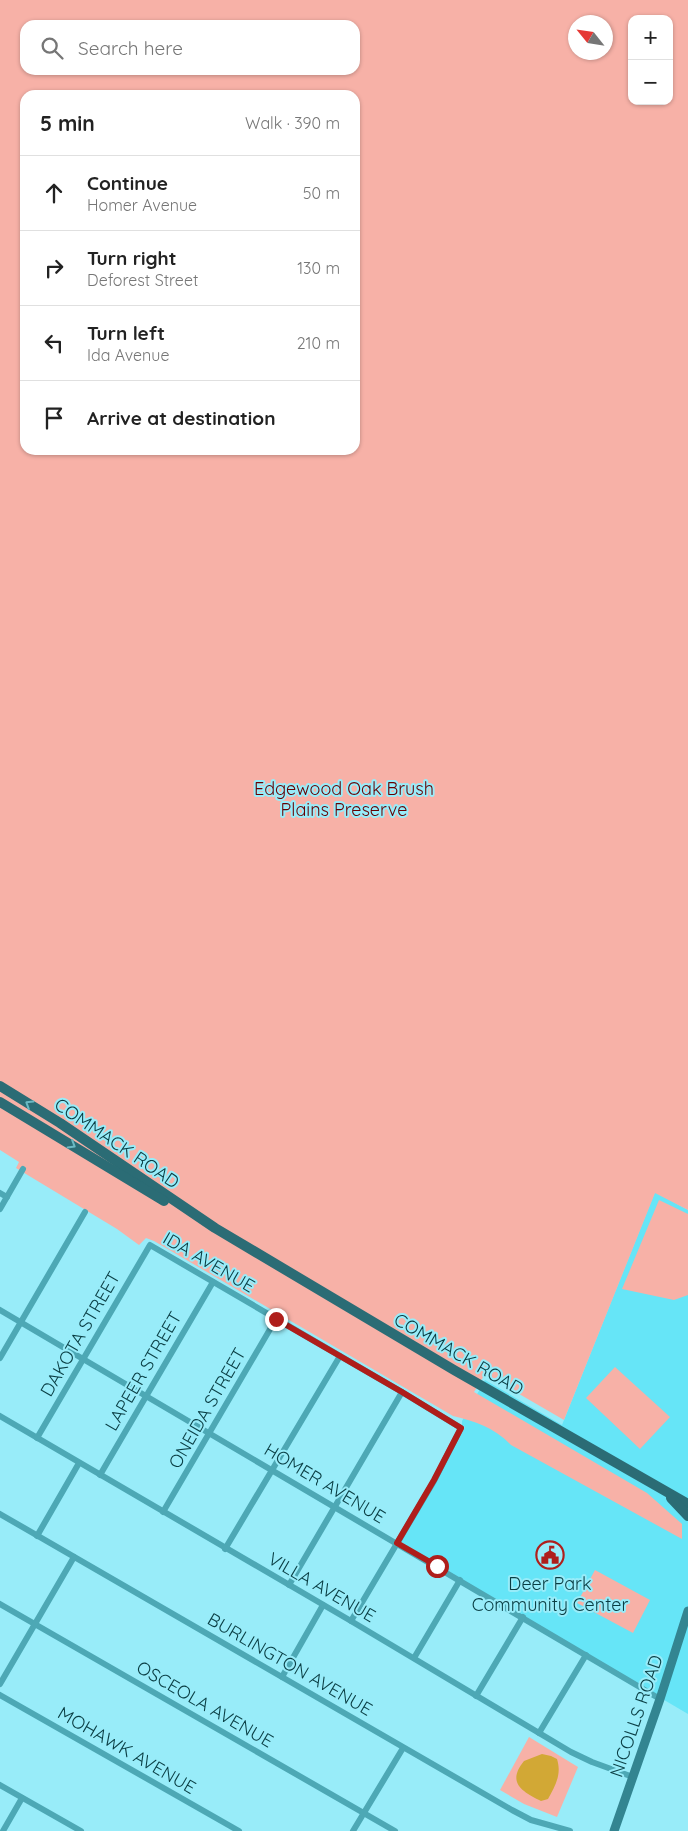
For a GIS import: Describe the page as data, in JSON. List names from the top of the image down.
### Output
{
  "streets": {
    "main road": ["COMMACK ROAD"],
    "street": [
      "IDA AVENUE",
      "DAKOTA STREET",
      "LAPEER STREET",
      "ONEIDA STREET",
      "HOMER AVENUE",
      "VILLA AVENUE",
      "BURLINGTON AVENUE",
      "OSCEOLA AVENUE",
      "NICOLLS ROAD",
      "MOHAWK AVENUE"
    ]
  },
  "crossings": [
    ["IDA AVENUE", "DAKOTA STREET"],
    ["IDA AVENUE", "LAPEER STREET"],
    ["IDA AVENUE", "ONEIDA STREET"],
    ["IDA AVENUE", "HOMER AVENUE"],
    ["DAKOTA STREET", "HOMER AVENUE"],
    ["DAKOTA STREET", "VILLA AVENUE"],
    ["LAPEER STREET", "HOMER AVENUE"],
    ["LAPEER STREET", "VILLA AVENUE"],
    ["ONEIDA STREET", "HOMER AVENUE"],
    ["ONEIDA STREET", "VILLA AVENUE"],
    ["HOMER AVENUE", "NICOLLS ROAD"],
    ["VILLA AVENUE", "NICOLLS ROAD"]
  ],
  "parks": ["Edgewood Oak Brush Plains Preserve"],
  "places": {
    "public building": ["Deer Park Community Center"]
  },
  "north": "top left",
  "page": {
    "map_buttons": ["+", "−"],
    "search": "Search here",
    "heading": ["5 min", "Walk · 390 m"],
    "list": [
      ["Continue", "Homer Avenue", "50 m"],
      ["Turn right", "Deforest Street", "130 m"],
      ["Turn left", "Ida Avenue", "210 m"],
      "Arrive at destination"
    ]
  }
}
